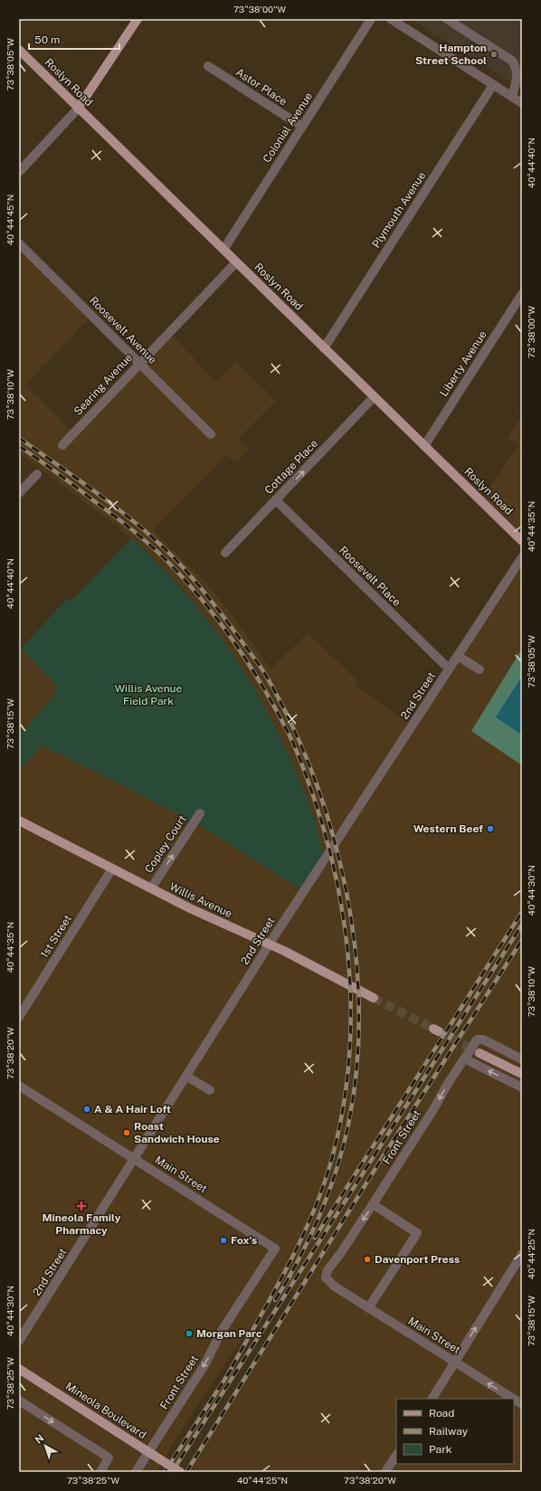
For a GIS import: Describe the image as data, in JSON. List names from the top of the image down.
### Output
{
  "streets": {
    "main road": ["Roslyn Road", "Willis Avenue", "Mineola Boulevard"],
    "street": [
      "Astor Place",
      "Colonial Avenue",
      "Plymouth Avenue",
      "Roosevelt Avenue",
      "Liberty Avenue",
      "Searing Avenue",
      "Cottage Place",
      "Roosevelt Place",
      "2nd Street",
      "Copley Court",
      "1st Street",
      "Front Street",
      "Main Street"
    ]
  },
  "crossings": [
    ["Roslyn Road", "Colonial Avenue"],
    ["Roslyn Road", "Plymouth Avenue"],
    ["Roslyn Road", "Liberty Avenue"],
    ["Roslyn Road", "Searing Avenue"],
    ["Roslyn Road", "Cottage Place"],
    ["Astor Place", "Colonial Avenue"],
    ["Roosevelt Avenue", "Searing Avenue"],
    ["Cottage Place", "Roosevelt Place"],
    ["Roosevelt Place", "2nd Street"],
    ["2nd Street", "Willis Avenue"],
    ["2nd Street", "Main Street"],
    ["Copley Court", "Willis Avenue"],
    ["Willis Avenue", "1st Street"],
    ["Front Street", "Main Street"]
  ],
  "one_way": ["Cottage Place", "Copley Court", "Front Street"],
  "parks": ["Willis Avenue Field Park"],
  "places": {
    "other": [
      "Hampton Street School",
      "Western Beef",
      "A & A Hair Loft",
      "Roast Sandwich House",
      "Fox’s",
      "Davenport Press",
      "Morgan Parc"
    ],
    "health": ["Mineola Family Pharmacy"]
  },
  "legend": ["Road", "Railway", "Park"],
  "scale_bar": "50 m",
  "north": "top left",
  "coordinates": [
    "73°38'00\"W",
    "73°38'05\"W",
    "40°44'40\"N",
    "40°44'45\"N",
    "73°38'10\"W",
    "40°44'35\"N",
    "73°38'15\"W",
    "40°44'30\"N",
    "73°38'20\"W",
    "40°44'25\"N",
    "73°38'25\"W"
  ]
}
